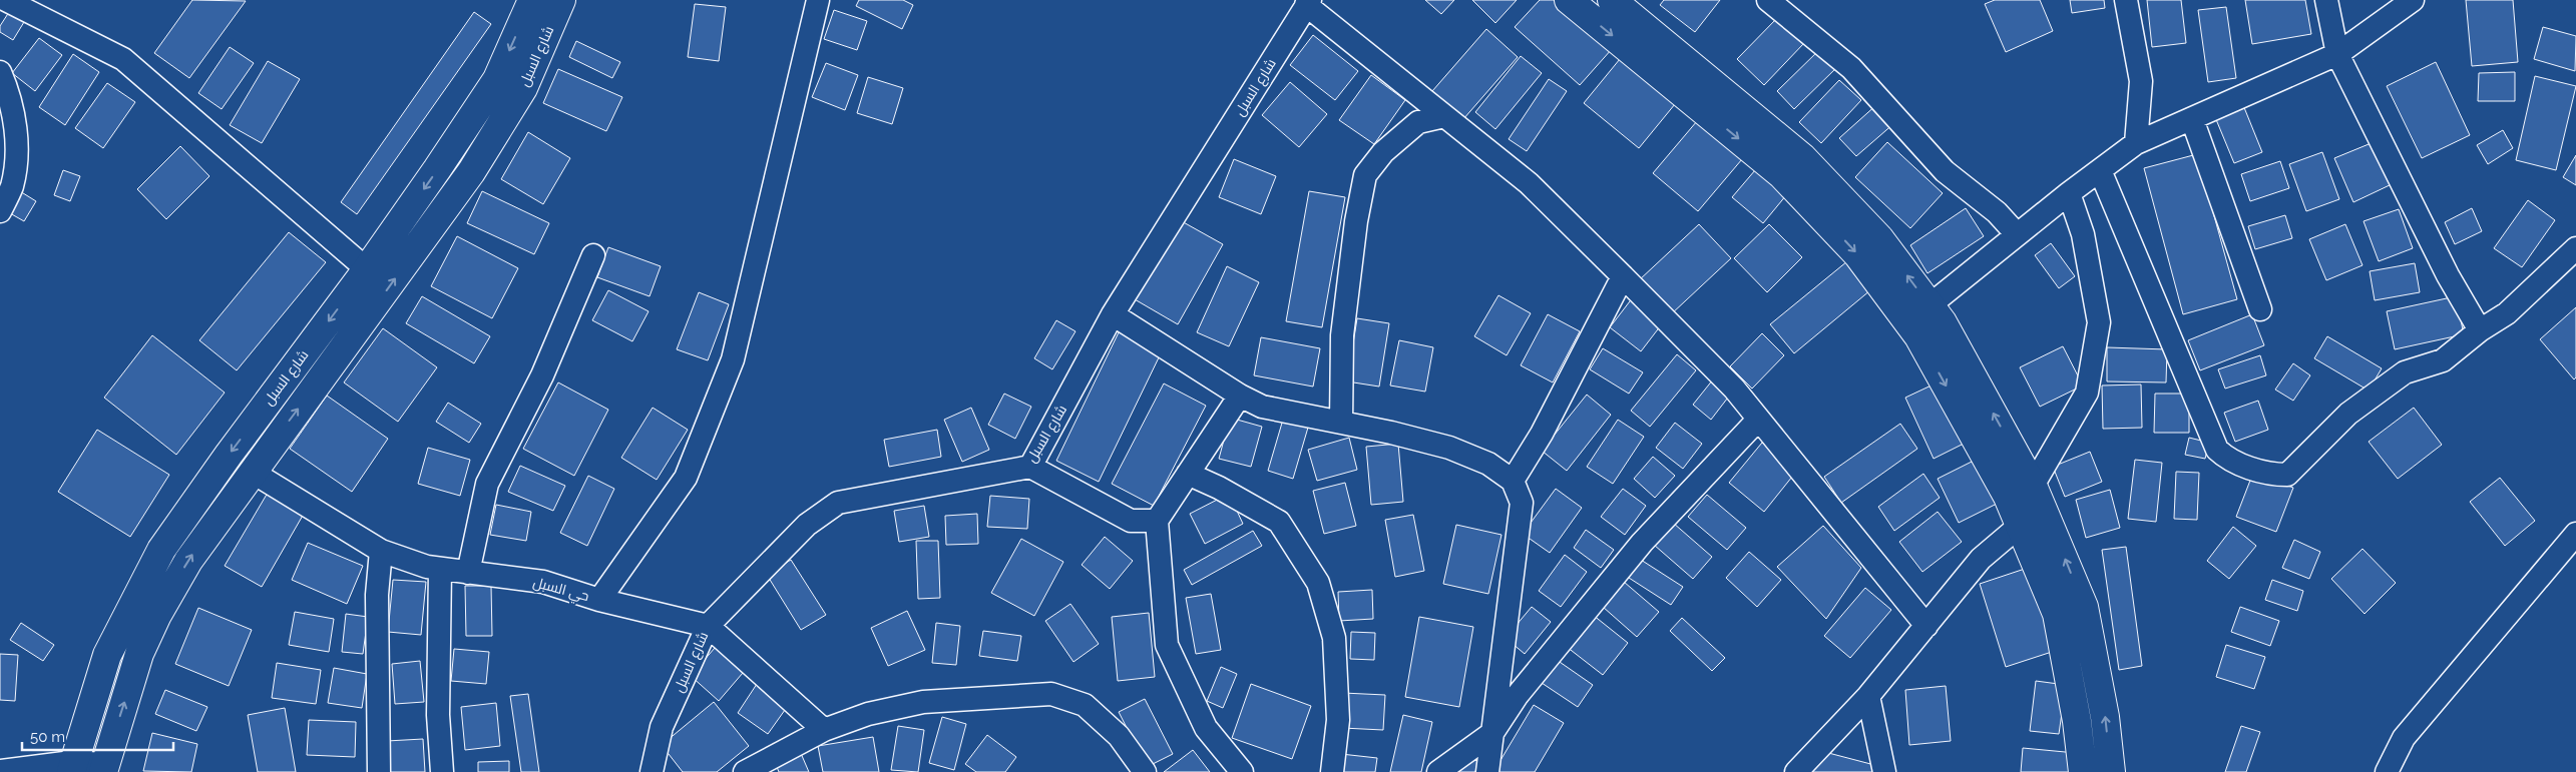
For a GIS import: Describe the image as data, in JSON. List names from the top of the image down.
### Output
{
  "streets": {
    "main road": ["شارع السبل"],
    "street": ["حي السبل"]
  },
  "crossings": [
    ["شارع السبل", "حي السبل"]
  ],
  "scale_bar": "50 m"
}
